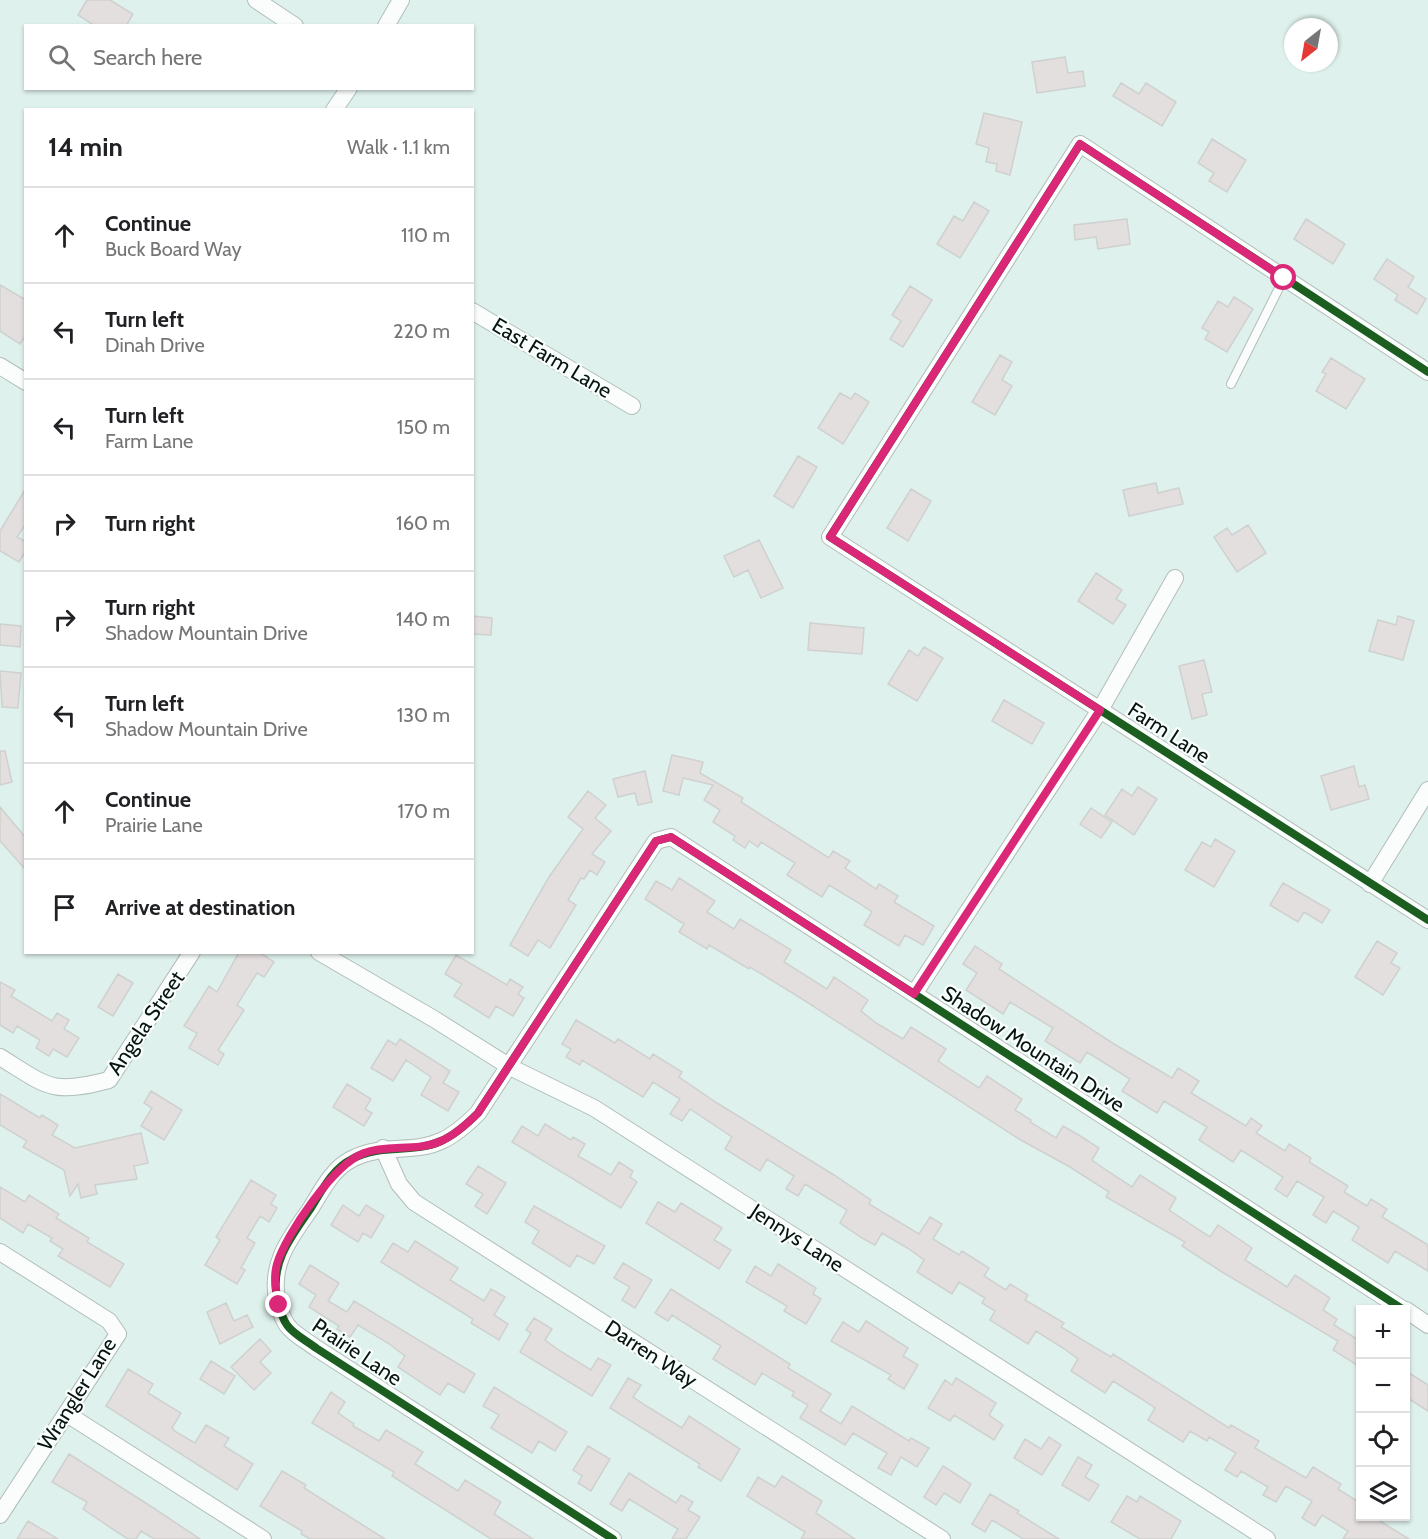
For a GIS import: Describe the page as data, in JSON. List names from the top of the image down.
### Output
{
  "streets": {
    "street": [
      "East Farm Lane",
      "Farm Lane",
      "Angela Street",
      "Shadow Mountain Drive",
      "Jennys Lane",
      "Prairie Lane",
      "Darren Way",
      "Wrangler Lane"
    ]
  },
  "crossings": [
    ["Shadow Mountain Drive", "Jennys Lane"],
    ["Shadow Mountain Drive", "Prairie Lane"],
    ["Jennys Lane", "Prairie Lane"],
    ["Prairie Lane", "Darren Way"]
  ],
  "north": "bottom left",
  "page": {
    "search": "Search here",
    "heading": ["14 min", "Walk · 1.1 km"],
    "list": [
      ["Continue", "Buck Board Way", "110 m"],
      ["Turn left", "Dinah Drive", "220 m"],
      ["Turn left", "Farm Lane", "150 m"],
      ["Turn right", "160 m"],
      ["Turn right", "Shadow Mountain Drive", "140 m"],
      ["Turn left", "Shadow Mountain Drive", "130 m"],
      ["Continue", "Prairie Lane", "170 m"],
      "Arrive at destination"
    ],
    "map_buttons": ["+", "−"]
  }
}
